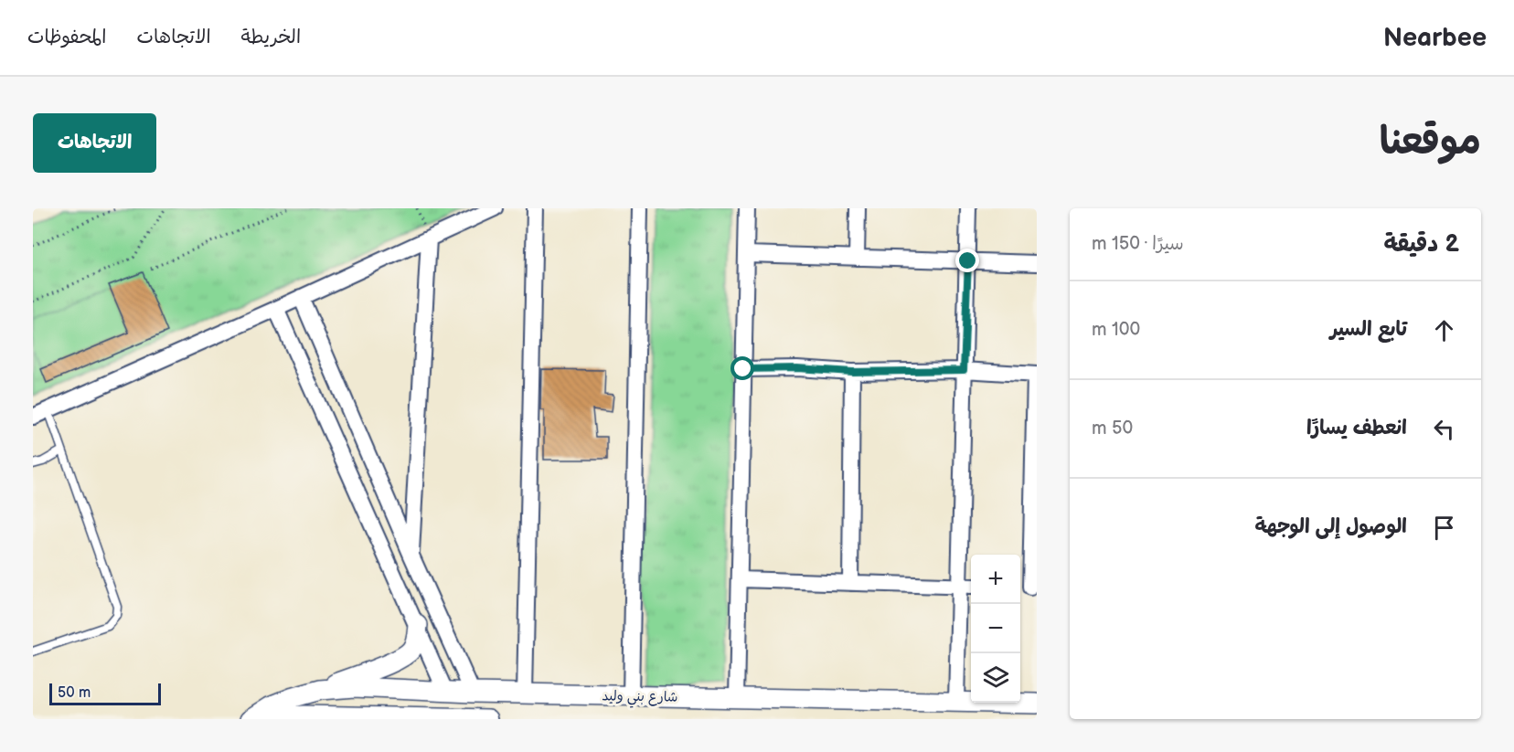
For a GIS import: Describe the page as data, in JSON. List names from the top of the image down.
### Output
{
  "streets": {
    "street": ["شارع بني وليد"]
  },
  "scale_bar": "50 m",
  "page": {
    "header": "Nearbee",
    "nav": ["الخريطة", "الاتجاهات", "المحفوظات"],
    "title": "موقعنا",
    "buttons": "الاتجاهات",
    "heading": ["2 دقيقة", "سيرًا · 150 m"],
    "list": [
      ["تابع السير", "100 m"],
      ["انعطف يسارًا", "50 m"],
      "الوصول إلى الوجهة"
    ],
    "map_buttons": ["+", "−"],
    "scale": "50 m"
  }
}
